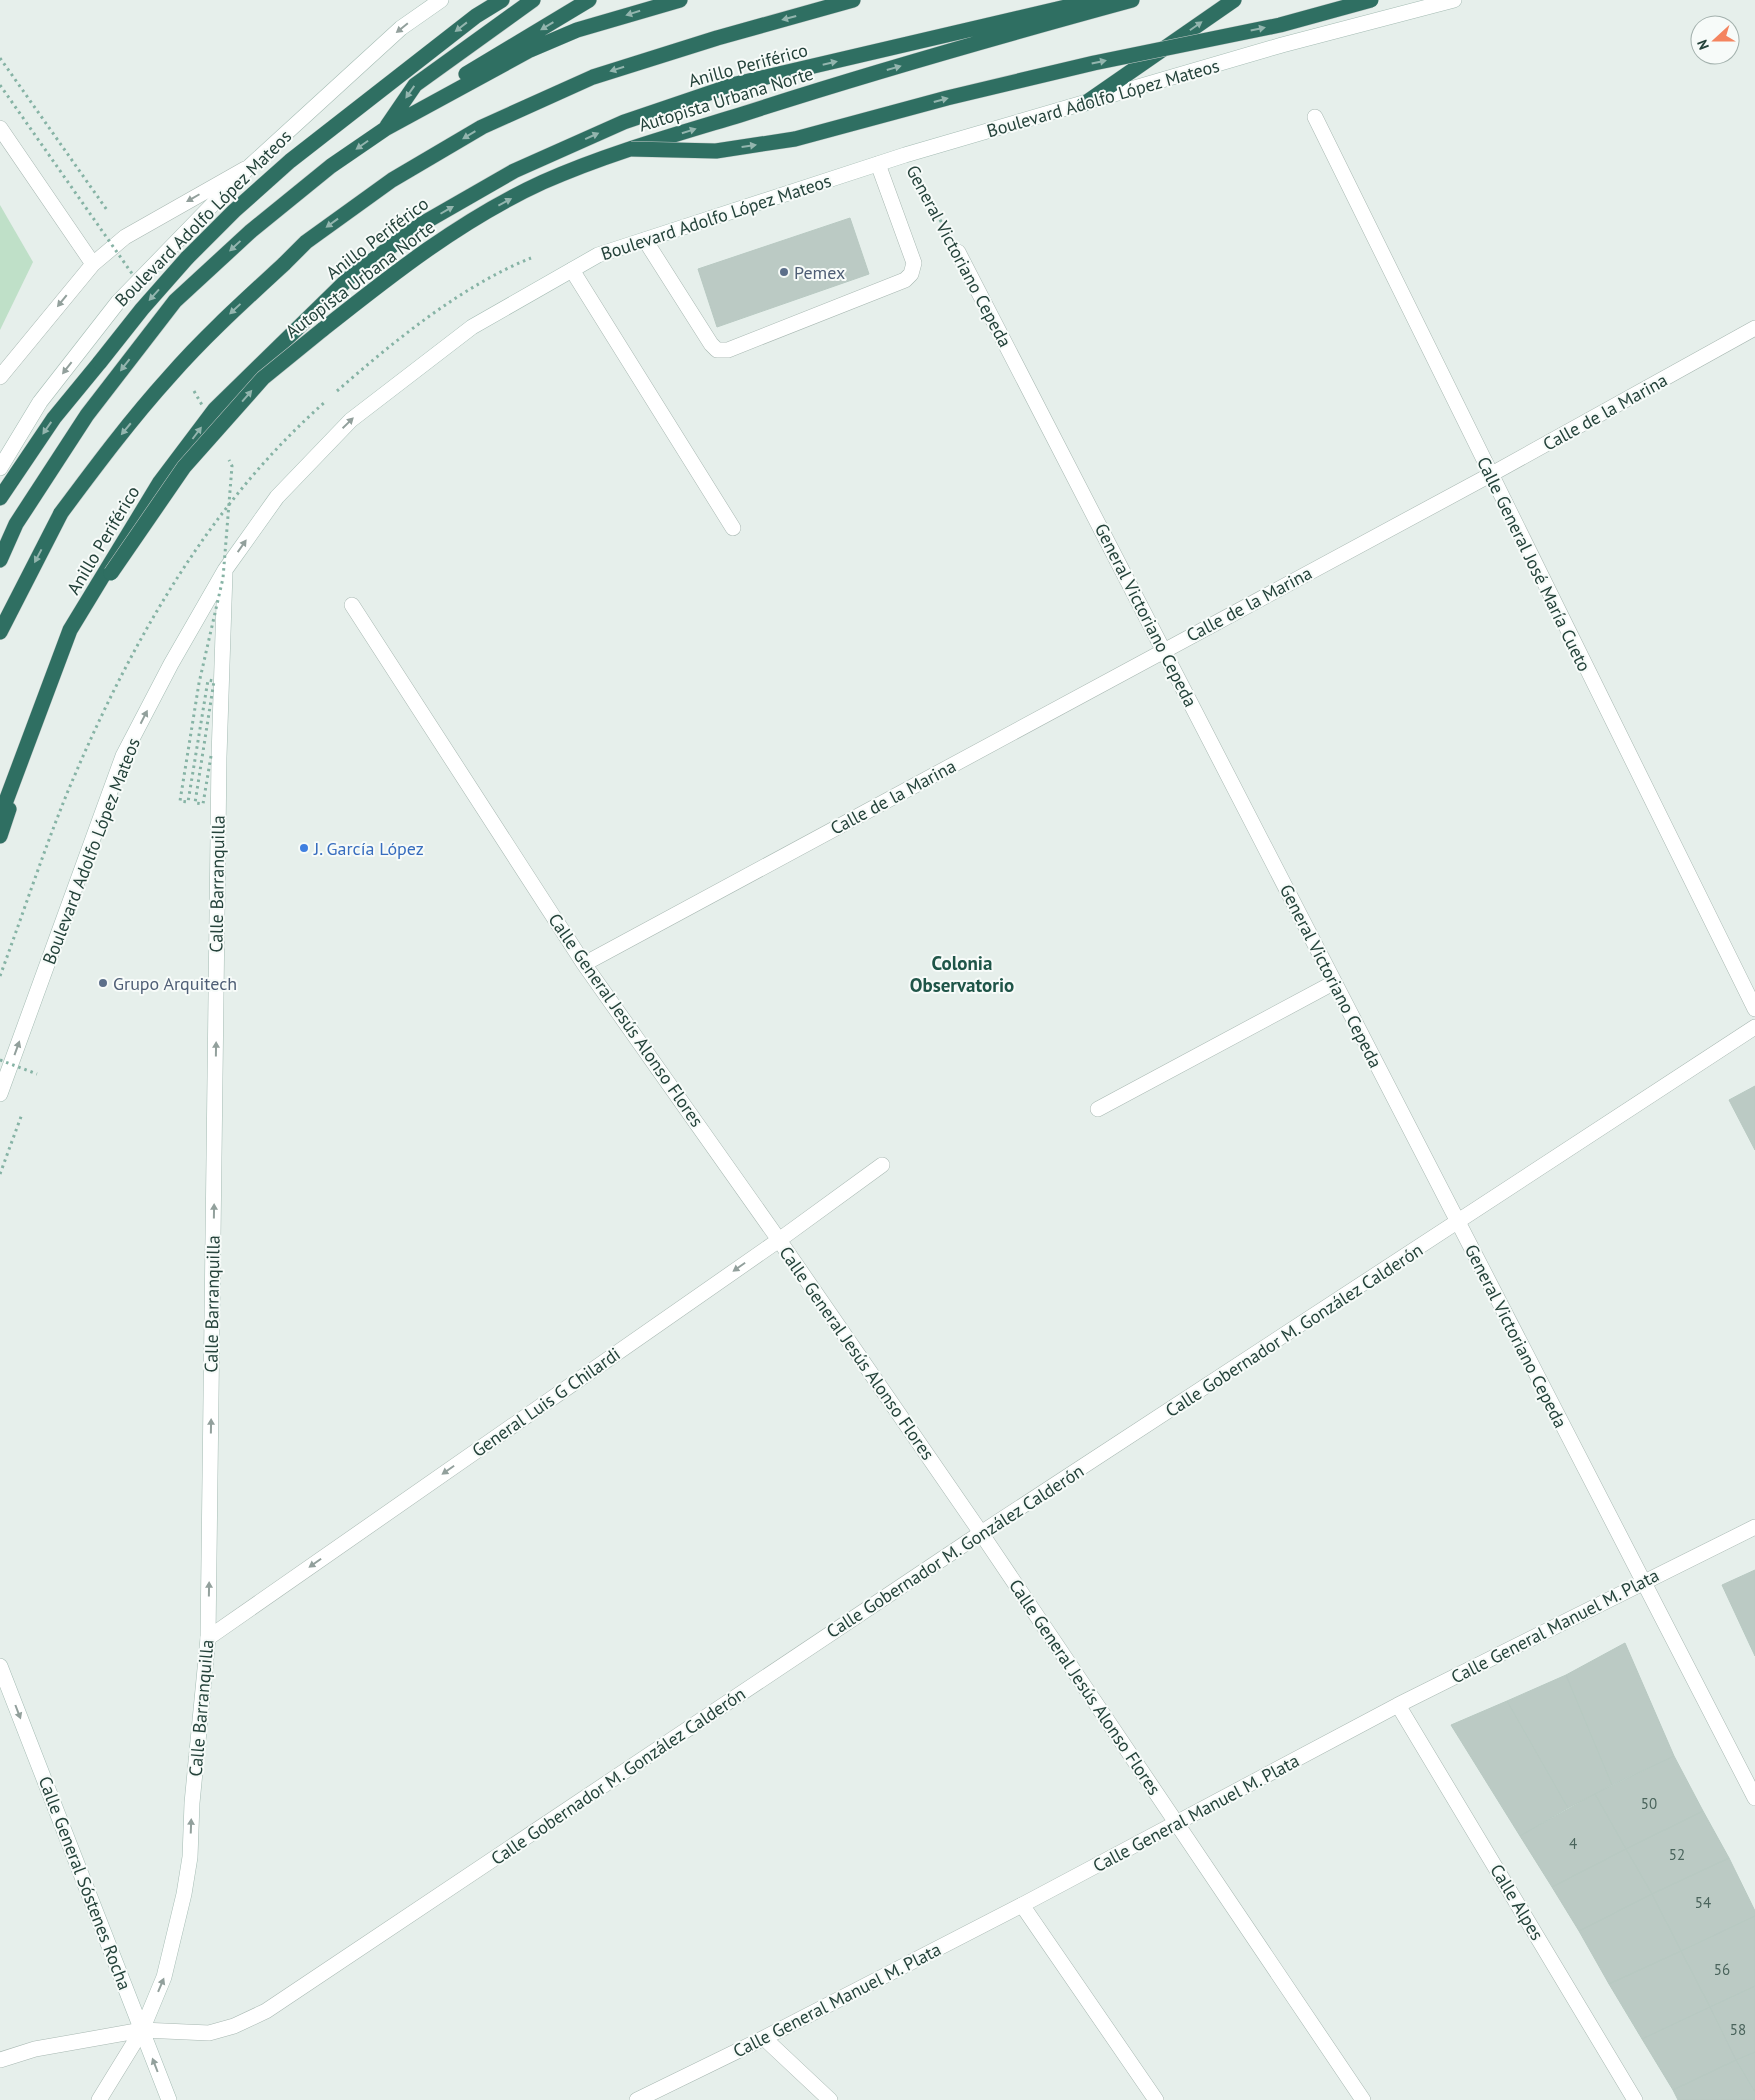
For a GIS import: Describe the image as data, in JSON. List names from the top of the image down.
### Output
{
  "streets": {
    "highway": ["Anillo Periférico", "Autopista Urbana Norte"],
    "street": [
      "Boulevard Adolfo López Mateos",
      "General Victoriano Cepeda",
      "Calle de la Marina",
      "Calle General José María Cueto",
      "Calle Barranquilla",
      "Calle General Jesús Alonso Flores",
      "Calle Gobernador M. González Calderón",
      "General Luis G Chilardi",
      "Calle General Manuel M. Plata",
      "Calle General Sóstenes Rocha",
      "Calle Alpes"
    ]
  },
  "crossings": [
    ["Boulevard Adolfo López Mateos", "General Victoriano Cepeda"],
    ["Boulevard Adolfo López Mateos", "Calle Barranquilla"],
    ["General Victoriano Cepeda", "Calle de la Marina"],
    ["General Victoriano Cepeda", "Calle Gobernador M. González Calderón"],
    ["General Victoriano Cepeda", "Calle General Manuel M. Plata"],
    ["Calle de la Marina", "Calle General José María Cueto"],
    ["Calle de la Marina", "Calle General Jesús Alonso Flores"],
    ["Calle Barranquilla", "Calle Gobernador M. González Calderón"],
    ["Calle Barranquilla", "General Luis G Chilardi"],
    ["Calle Barranquilla", "Calle General Sóstenes Rocha"],
    ["Calle General Jesús Alonso Flores", "Calle Gobernador M. González Calderón"],
    ["Calle General Jesús Alonso Flores", "General Luis G Chilardi"],
    ["Calle General Jesús Alonso Flores", "Calle General Manuel M. Plata"],
    ["Calle Gobernador M. González Calderón", "Calle General Sóstenes Rocha"],
    ["Calle General Manuel M. Plata", "Calle Alpes"]
  ],
  "one_way": ["Calle Barranquilla", "General Luis G Chilardi"],
  "districts": ["Colonia Observatorio"],
  "places": ["Pemex", "J. García López", "Grupo Arquitech"],
  "house_numbers": [
    "50",
    "4",
    "52",
    "54",
    "56",
    "58"
  ],
  "north": "left"
}
